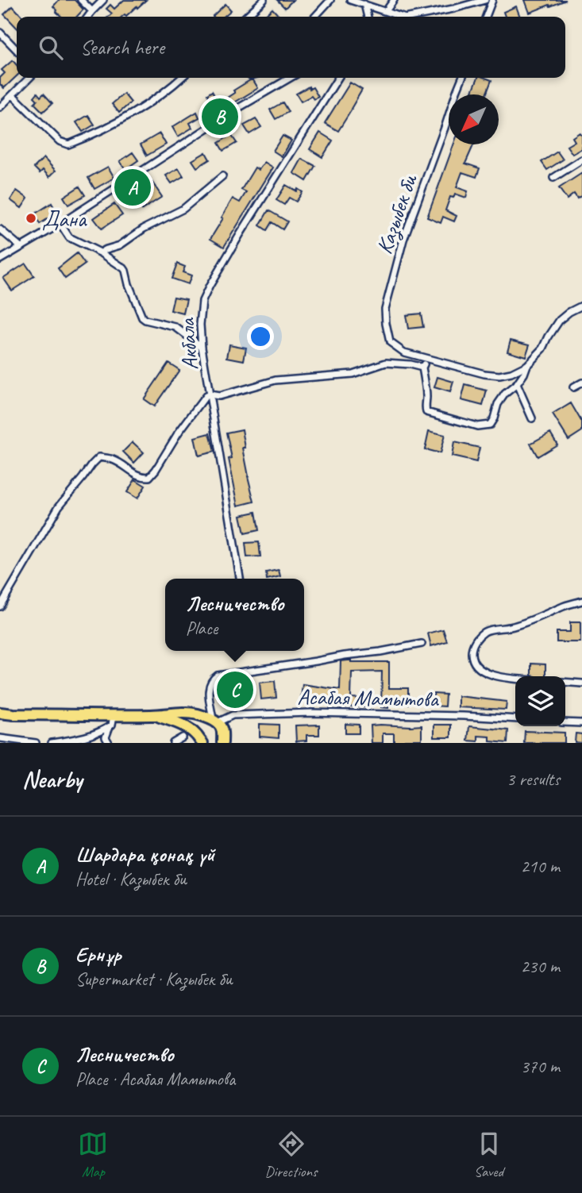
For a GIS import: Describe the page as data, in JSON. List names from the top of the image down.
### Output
{
  "streets": {
    "street": ["Казыбек би", "Акбала", "Асабая Мамытова"]
  },
  "places": ["Дана"],
  "north": "bottom left",
  "page": {
    "search": "Search here",
    "pins": ["B", "A", "C"],
    "popup": ["Лесничество", "Place"],
    "heading": ["Nearby", "3 results"],
    "list": [
      {
        "mark": "A",
        "name": "Шардара қонақ үй",
        "note": "Hotel · Казыбек би",
        "value": "210 m"
      },
      {
        "mark": "B",
        "name": "Ернұр",
        "note": "Supermarket · Казыбек би",
        "value": "230 m"
      },
      {
        "mark": "C",
        "name": "Лесничество",
        "note": "Place · Асабая Мамытова",
        "value": "370 m"
      }
    ],
    "nav": ["Map", "Directions", "Saved"]
  }
}
